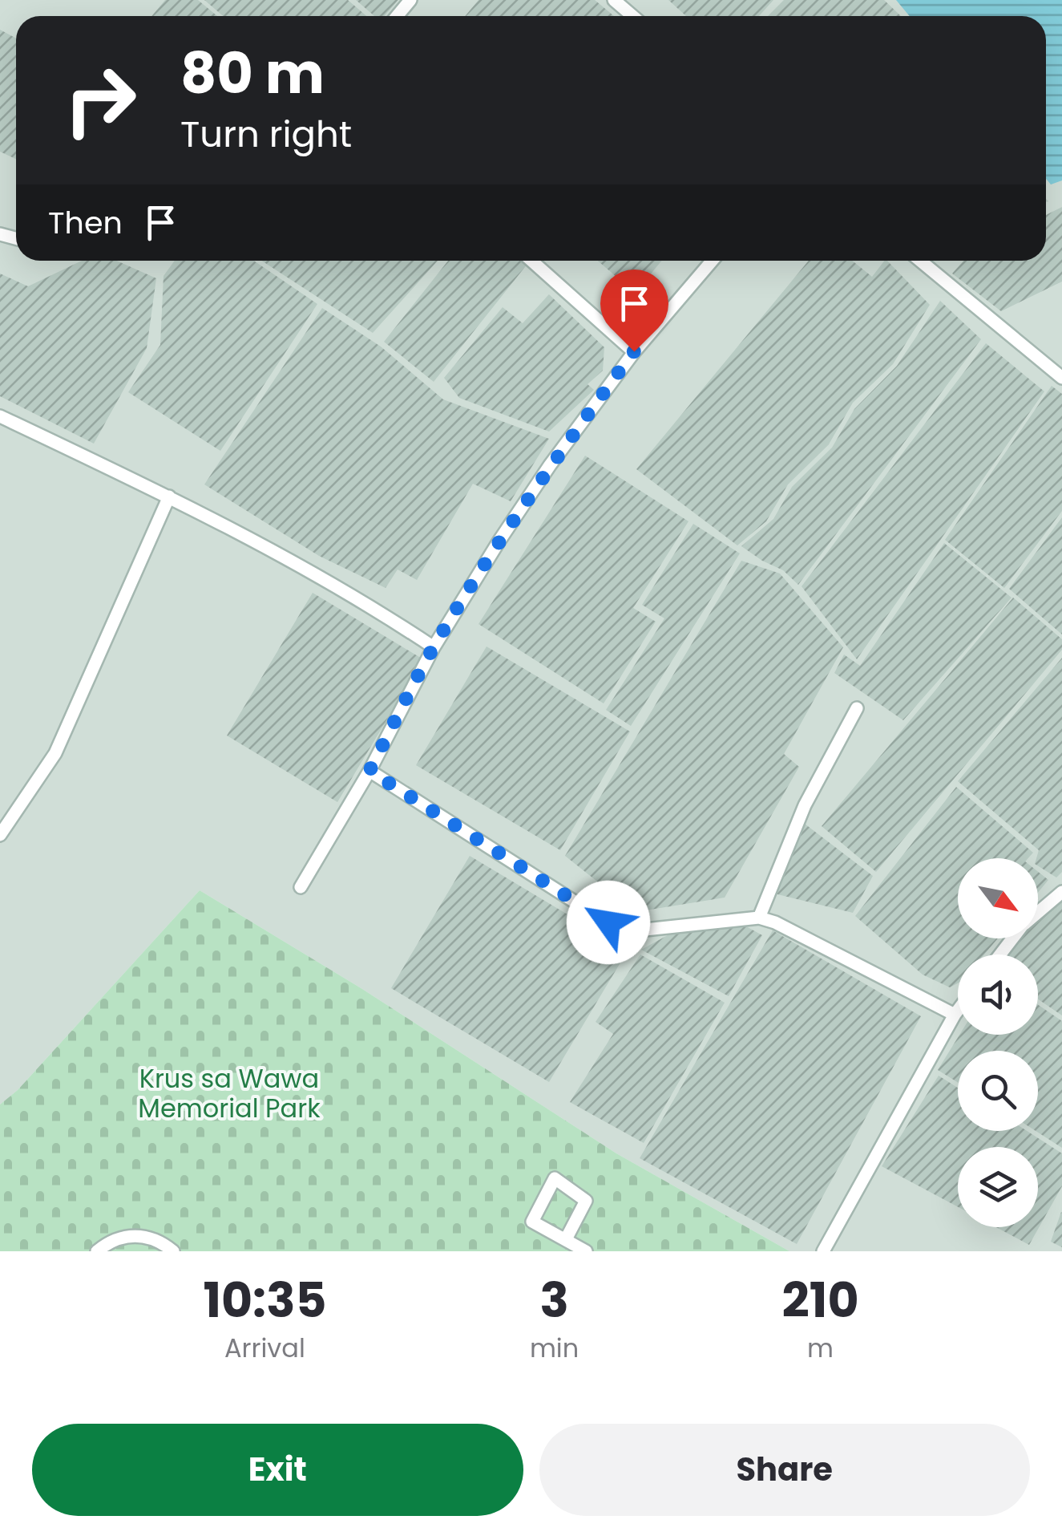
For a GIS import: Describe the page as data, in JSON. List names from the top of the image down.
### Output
{
  "parks": ["Krus sa Wawa Memorial Park"],
  "north": "bottom right",
  "page": {
    "turn": ["80 m", "Turn right"],
    "then": "Then",
    "eta": [
      "10:35",
      "Arrival",
      "3",
      "min",
      "210",
      "m"
    ],
    "buttons": ["Exit", "Share"]
  }
}
